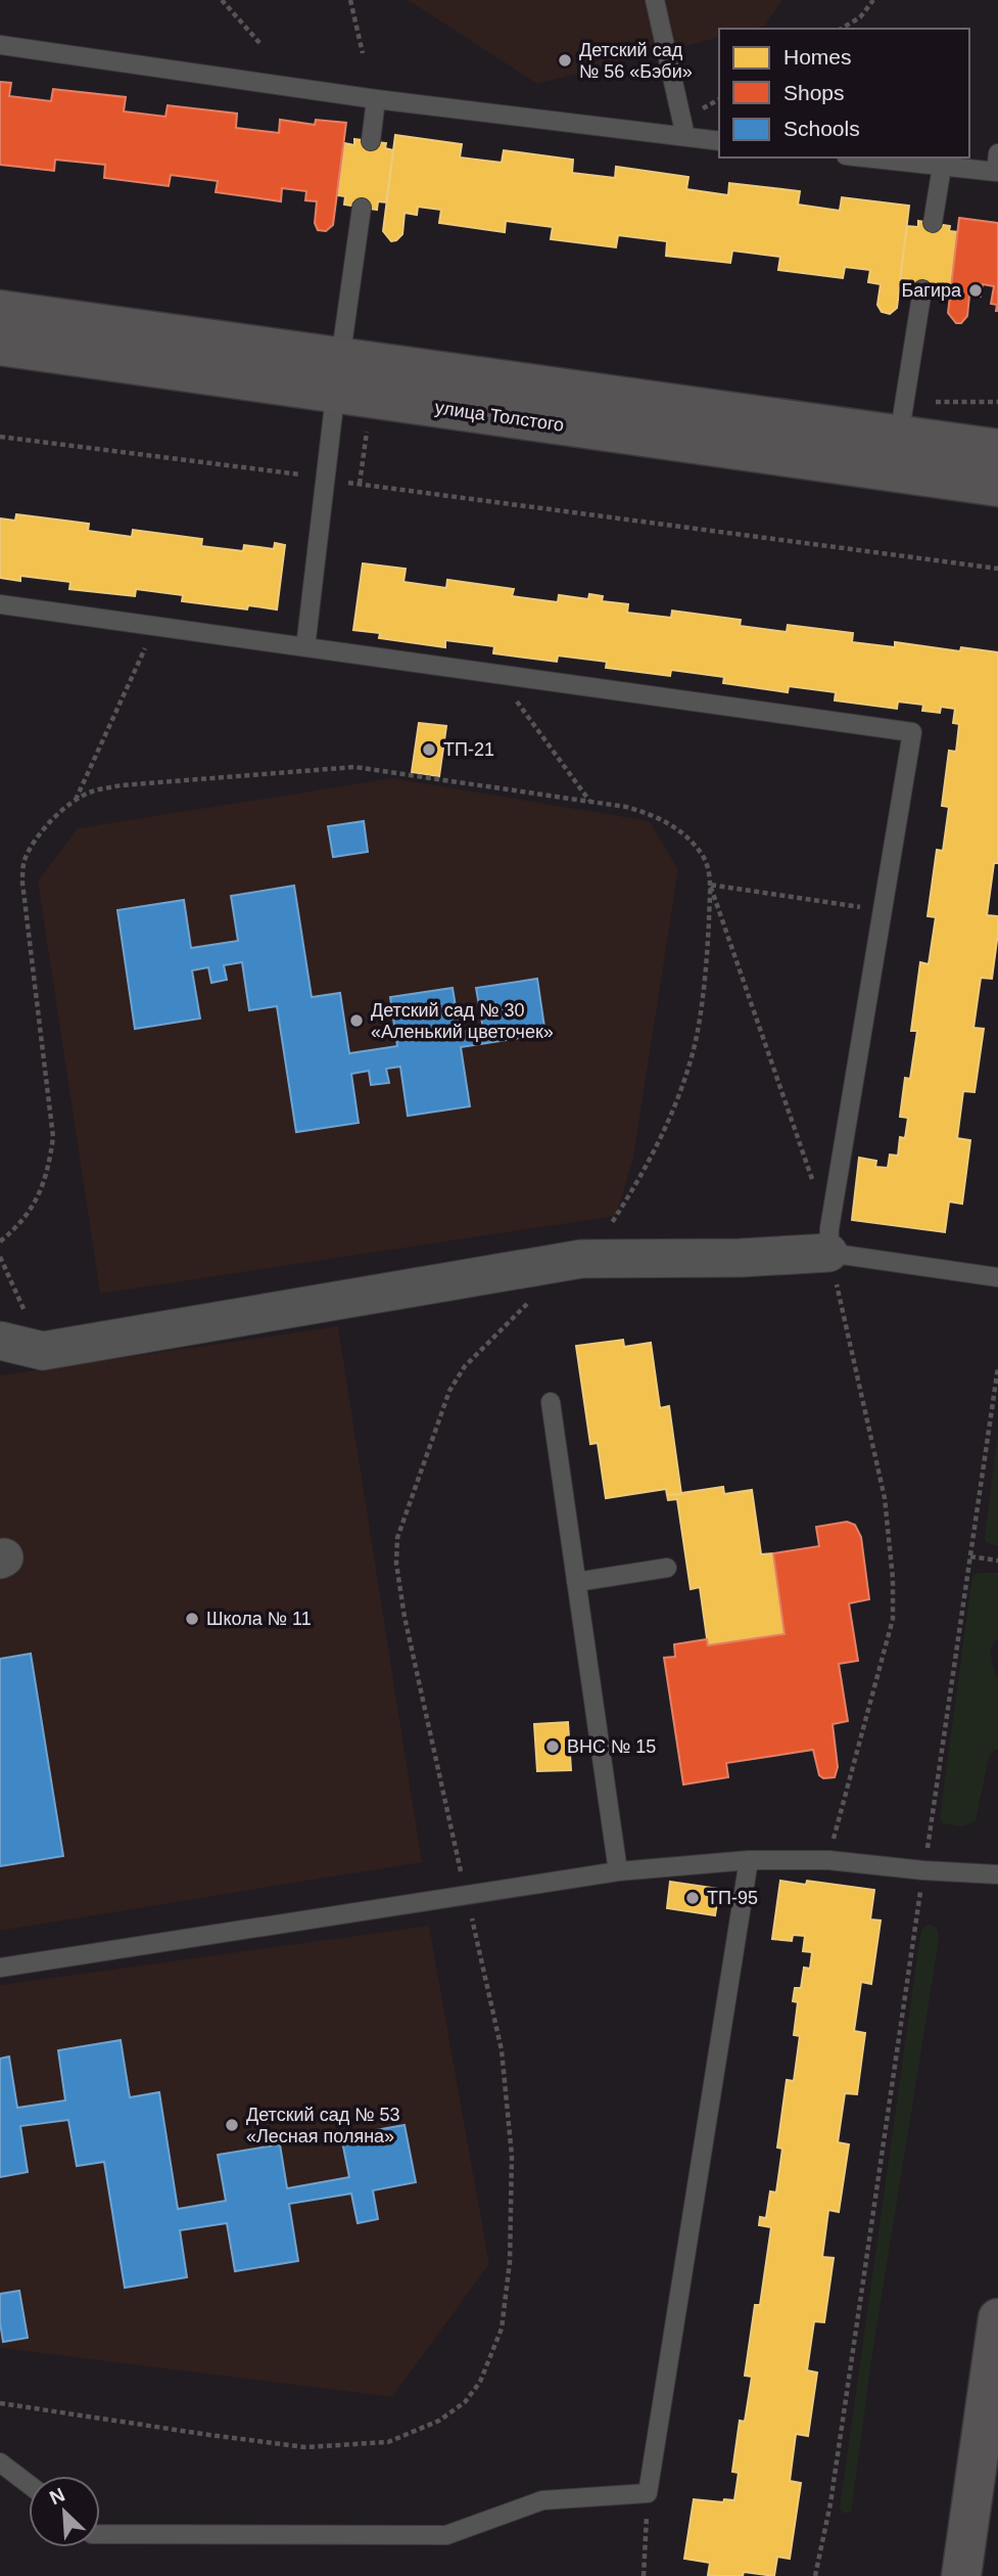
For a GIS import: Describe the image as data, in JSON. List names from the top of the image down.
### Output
{
  "streets": {
    "street": ["улица Толстого"]
  },
  "places": [
    "Детский сад № 56 «Бэби»",
    "Багира",
    "ТП-21",
    "Детский сад № 30 «Аленький цветочек»",
    "Школа № 11",
    "ВНС № 15",
    "ТП-95",
    "Детский сад № 53 «Лесная поляна»"
  ],
  "legend": ["Homes", "Shops", "Schools"],
  "north": "top left"
}
